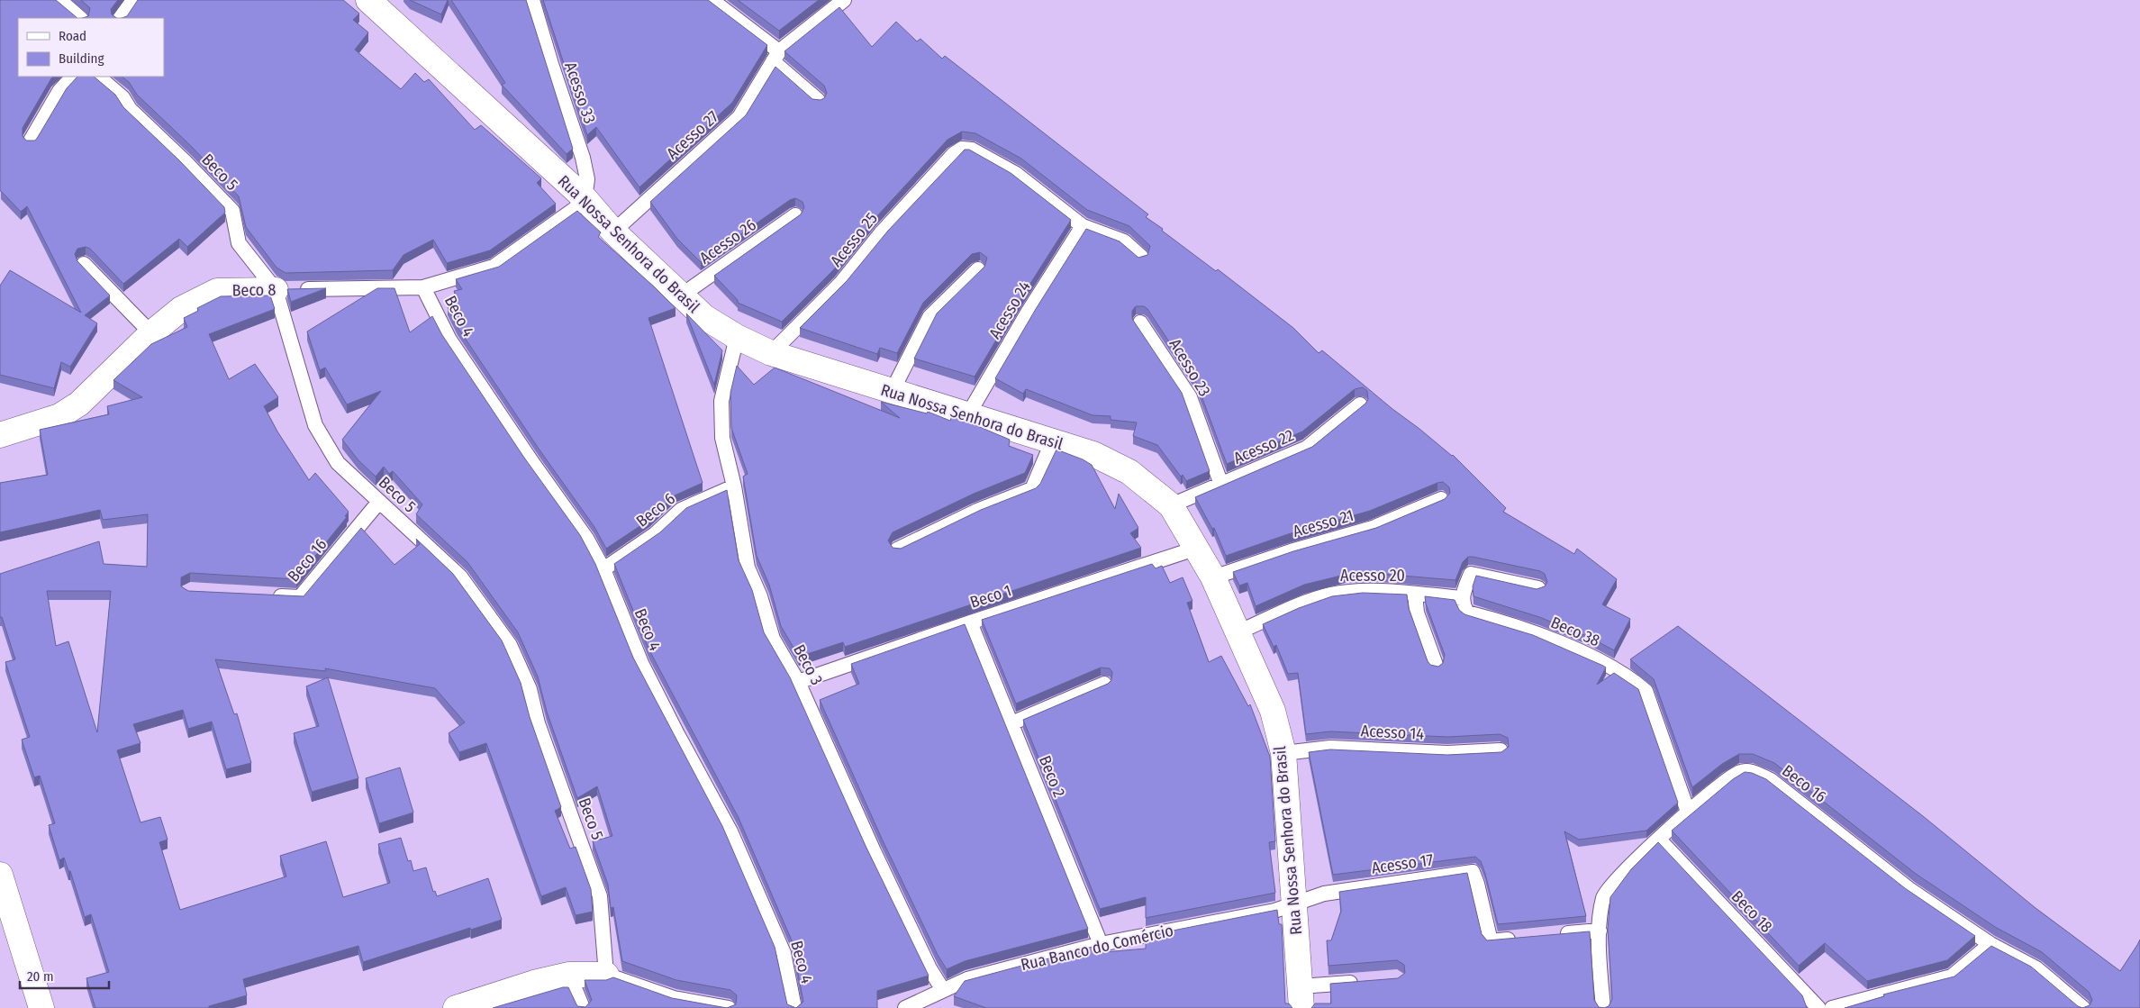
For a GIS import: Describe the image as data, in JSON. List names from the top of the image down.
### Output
{
  "streets": {
    "street": ["Rua Nossa Senhora do Brasil", "Beco 8"],
    "lane": [
      "Acesso 33",
      "Acesso 27",
      "Beco 5",
      "Acesso 25",
      "Acesso 26",
      "Acesso 24",
      "Beco 4",
      "Acesso 23",
      "Acesso 22",
      "Beco 6",
      "Acesso 21",
      "Beco 16",
      "Acesso 20",
      "Beco 1",
      "Beco 38",
      "Beco 3",
      "Acesso 14",
      "Beco 2",
      "Acesso 17",
      "Beco 18",
      "Rua Banco do Comércio"
    ]
  },
  "crossings": [
    ["Acesso 33", "Rua Nossa Senhora do Brasil"],
    ["Acesso 33", "Beco 8"],
    ["Acesso 27", "Rua Nossa Senhora do Brasil"],
    ["Beco 5", "Beco 8"],
    ["Beco 5", "Beco 16"],
    ["Acesso 25", "Rua Nossa Senhora do Brasil"],
    ["Acesso 25", "Acesso 24"],
    ["Acesso 26", "Rua Nossa Senhora do Brasil"],
    ["Rua Nossa Senhora do Brasil", "Beco 8"],
    ["Rua Nossa Senhora do Brasil", "Acesso 24"],
    ["Rua Nossa Senhora do Brasil", "Acesso 22"],
    ["Rua Nossa Senhora do Brasil", "Acesso 21"],
    ["Rua Nossa Senhora do Brasil", "Acesso 20"],
    ["Rua Nossa Senhora do Brasil", "Beco 1"],
    ["Rua Nossa Senhora do Brasil", "Beco 3"],
    ["Rua Nossa Senhora do Brasil", "Acesso 14"],
    ["Rua Nossa Senhora do Brasil", "Acesso 17"],
    ["Rua Nossa Senhora do Brasil", "Rua Banco do Comércio"],
    ["Beco 8", "Beco 4"],
    ["Beco 4", "Beco 6"],
    ["Acesso 23", "Acesso 22"],
    ["Beco 6", "Beco 3"],
    ["Beco 16", "Beco 38"],
    ["Beco 16", "Beco 18"],
    ["Acesso 20", "Beco 38"],
    ["Beco 1", "Beco 3"],
    ["Beco 1", "Beco 2"],
    ["Beco 3", "Rua Banco do Comércio"],
    ["Beco 2", "Rua Banco do Comércio"],
    ["Acesso 17", "Rua Banco do Comércio"]
  ],
  "legend": ["Road", "Building"],
  "scale_bar": "20 m"
}
